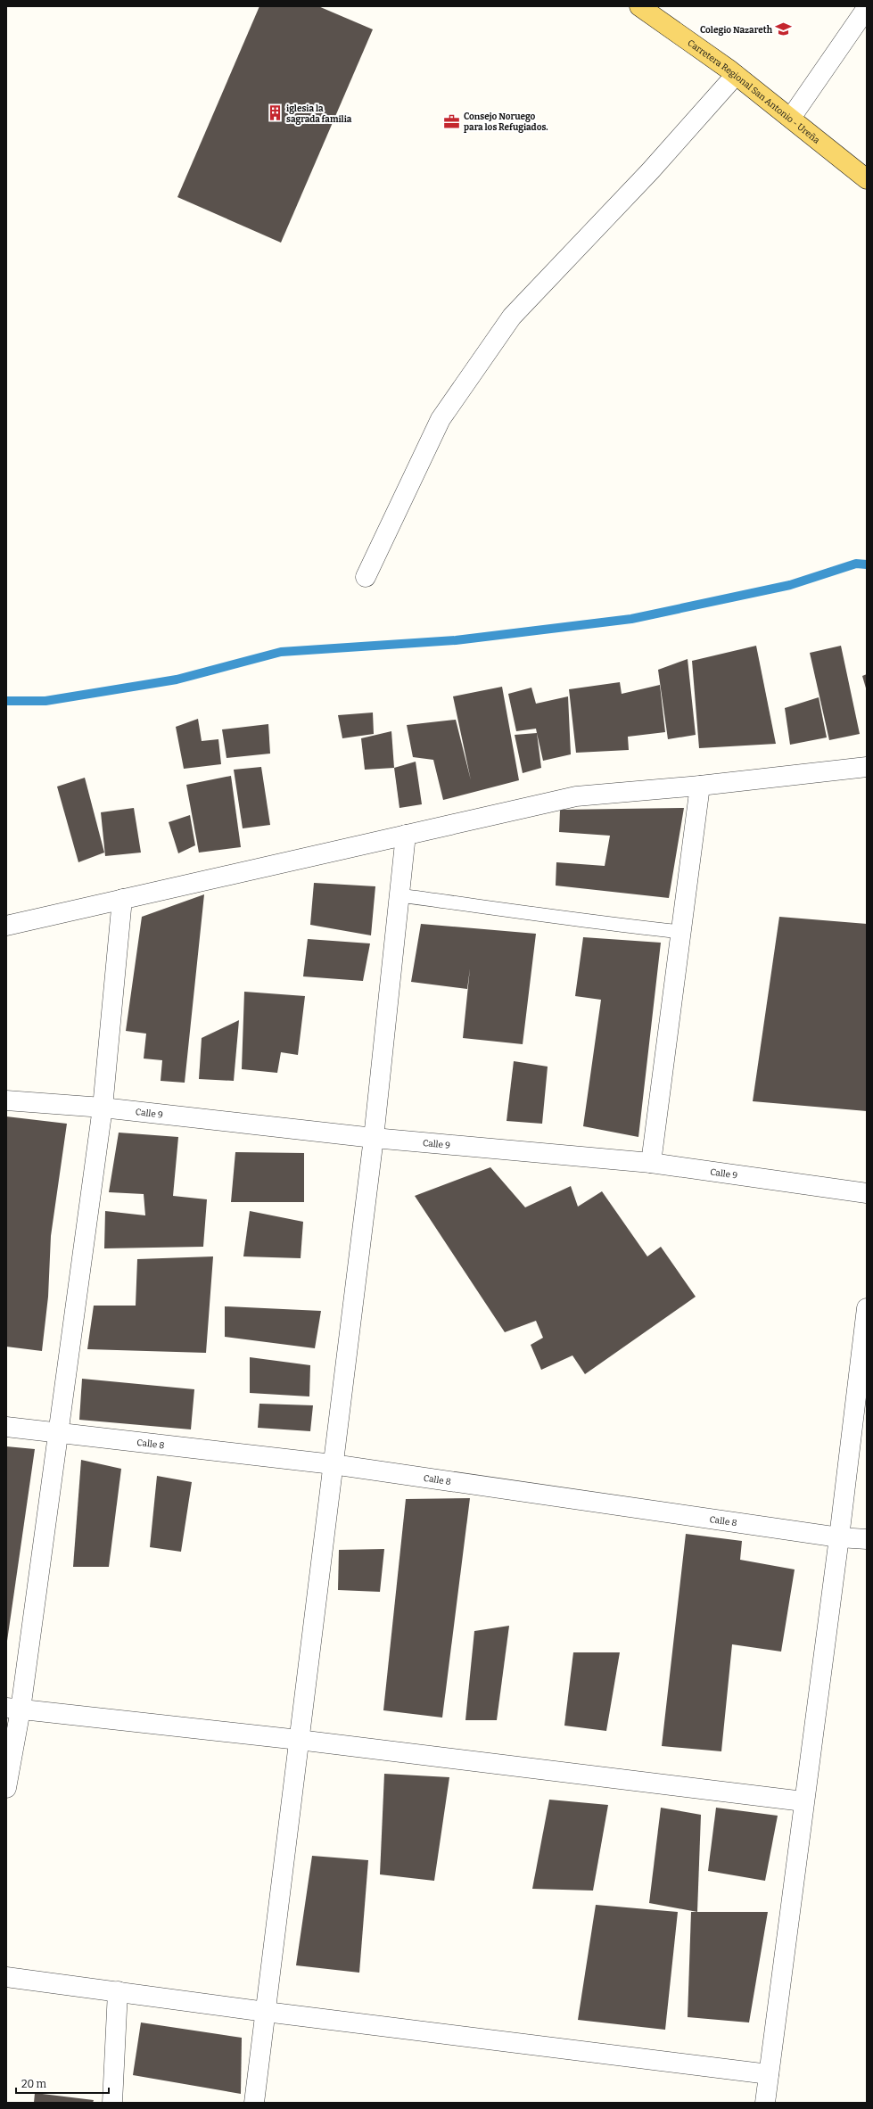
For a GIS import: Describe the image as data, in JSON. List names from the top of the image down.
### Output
{
  "streets": {
    "main road": ["Carretera Regional San Antonio - Ureña"],
    "street": ["Calle 9", "Calle 8"]
  },
  "places": {
    "school or university": ["Colegio Nazareth"],
    "building": ["iglesia la sagrada familia"],
    "office": ["Consejo Noruego para los Refugiados."]
  },
  "scale_bar": "20 m"
}
